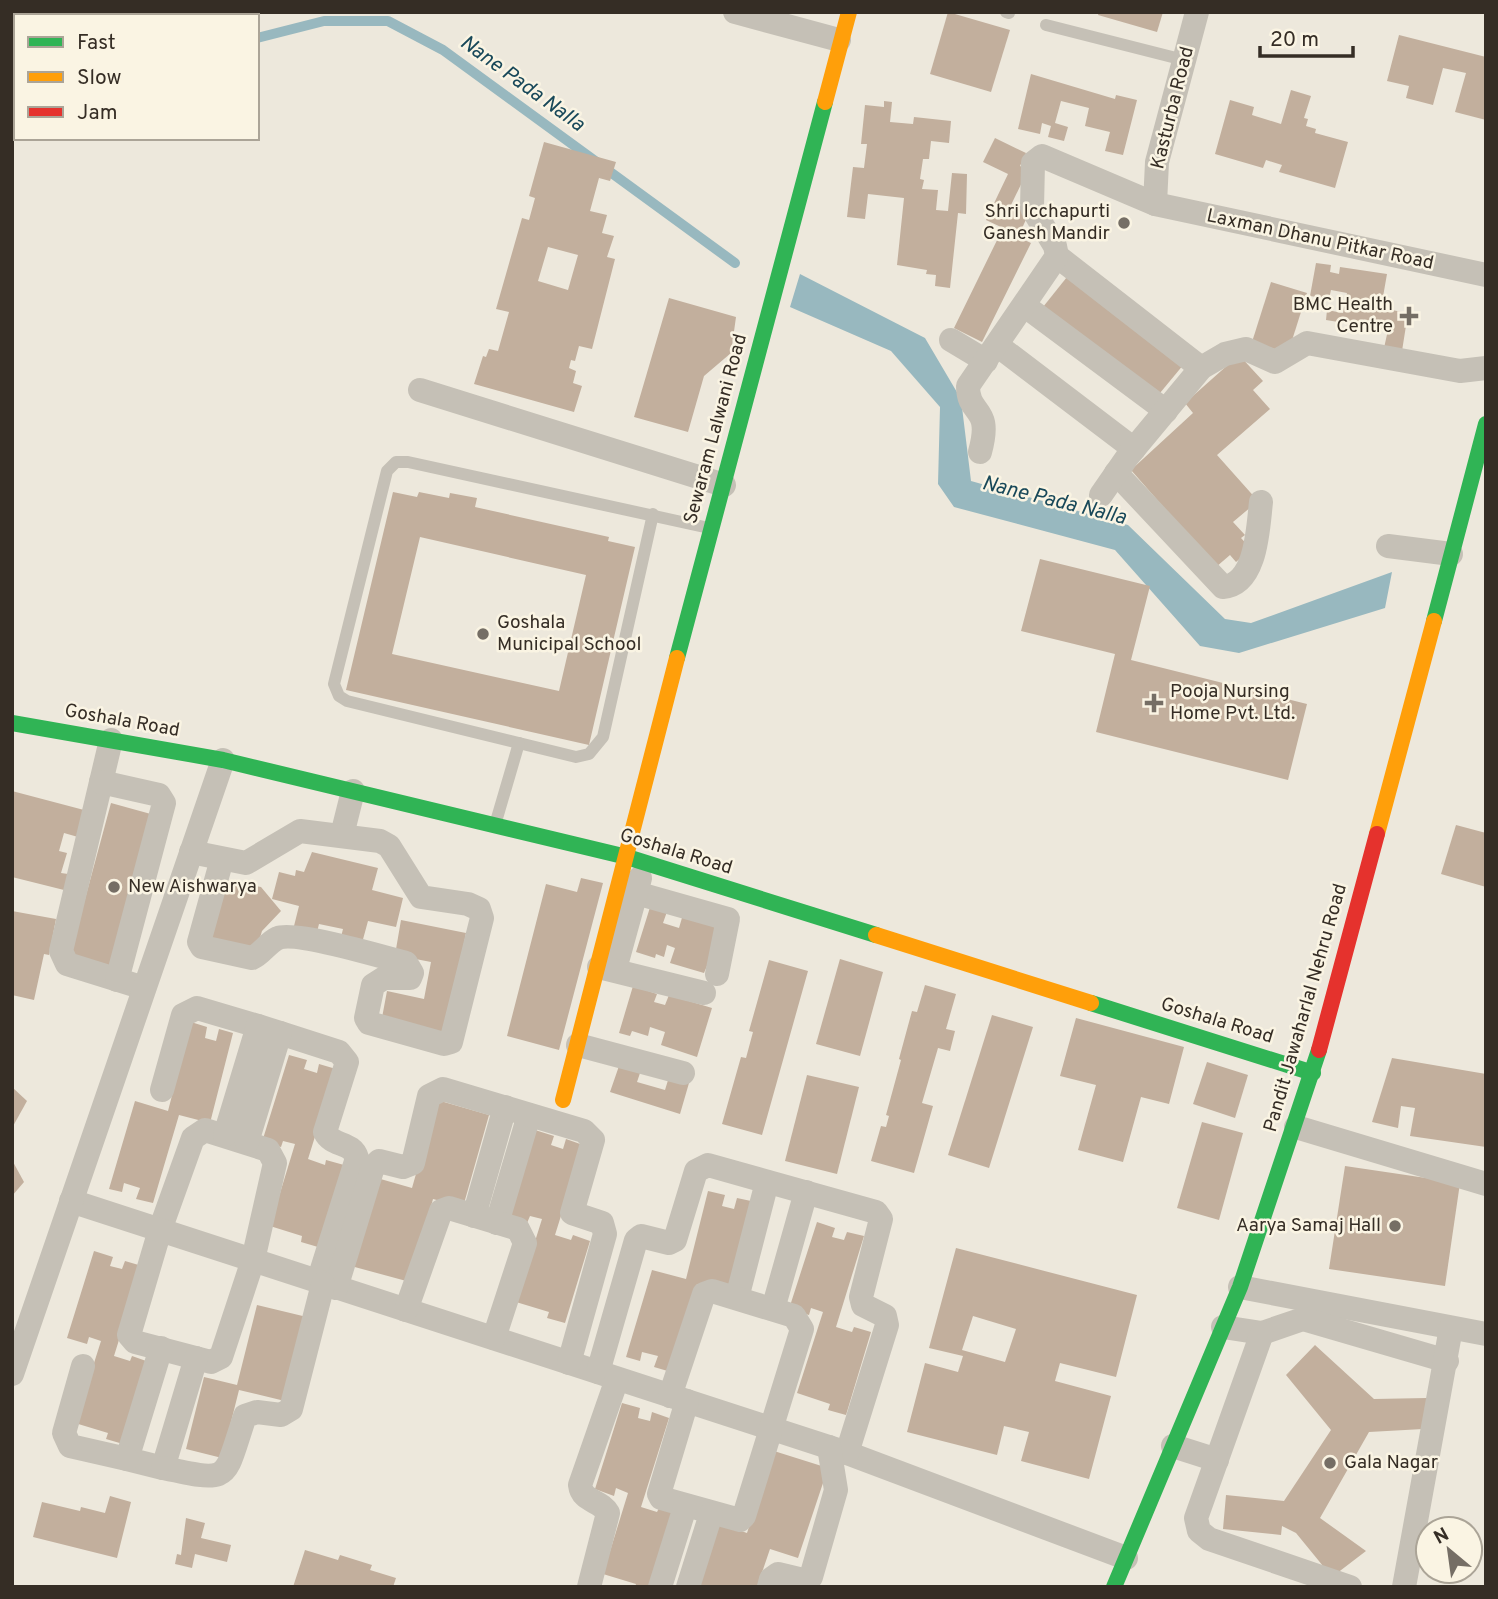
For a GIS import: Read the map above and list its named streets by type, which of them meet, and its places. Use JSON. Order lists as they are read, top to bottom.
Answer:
{
  "streets": {
    "street": [
      "Kasturba Road",
      "Laxman Dhanu Pitkar Road",
      "Sewaram Lalwani Road",
      "Goshala Road",
      "Pandit Jawaharlal Nehru Road"
    ]
  },
  "crossings": [
    ["Kasturba Road", "Laxman Dhanu Pitkar Road"],
    ["Sewaram Lalwani Road", "Goshala Road"],
    ["Goshala Road", "Pandit Jawaharlal Nehru Road"]
  ],
  "water": ["Nane Pada Nalla"],
  "places": {
    "other": [
      "Shri Icchapurti Ganesh Mandir",
      "Goshala Municipal School",
      "New Aishwarya",
      "Aarya Samaj Hall",
      "Gala Nagar"
    ],
    "health": ["BMC Health Centre", "Pooja Nursing Home Pvt. Ltd."]
  },
  "legend": ["Fast", "Slow", "Jam"],
  "scale_bar": "20 m",
  "north": "top left"
}
